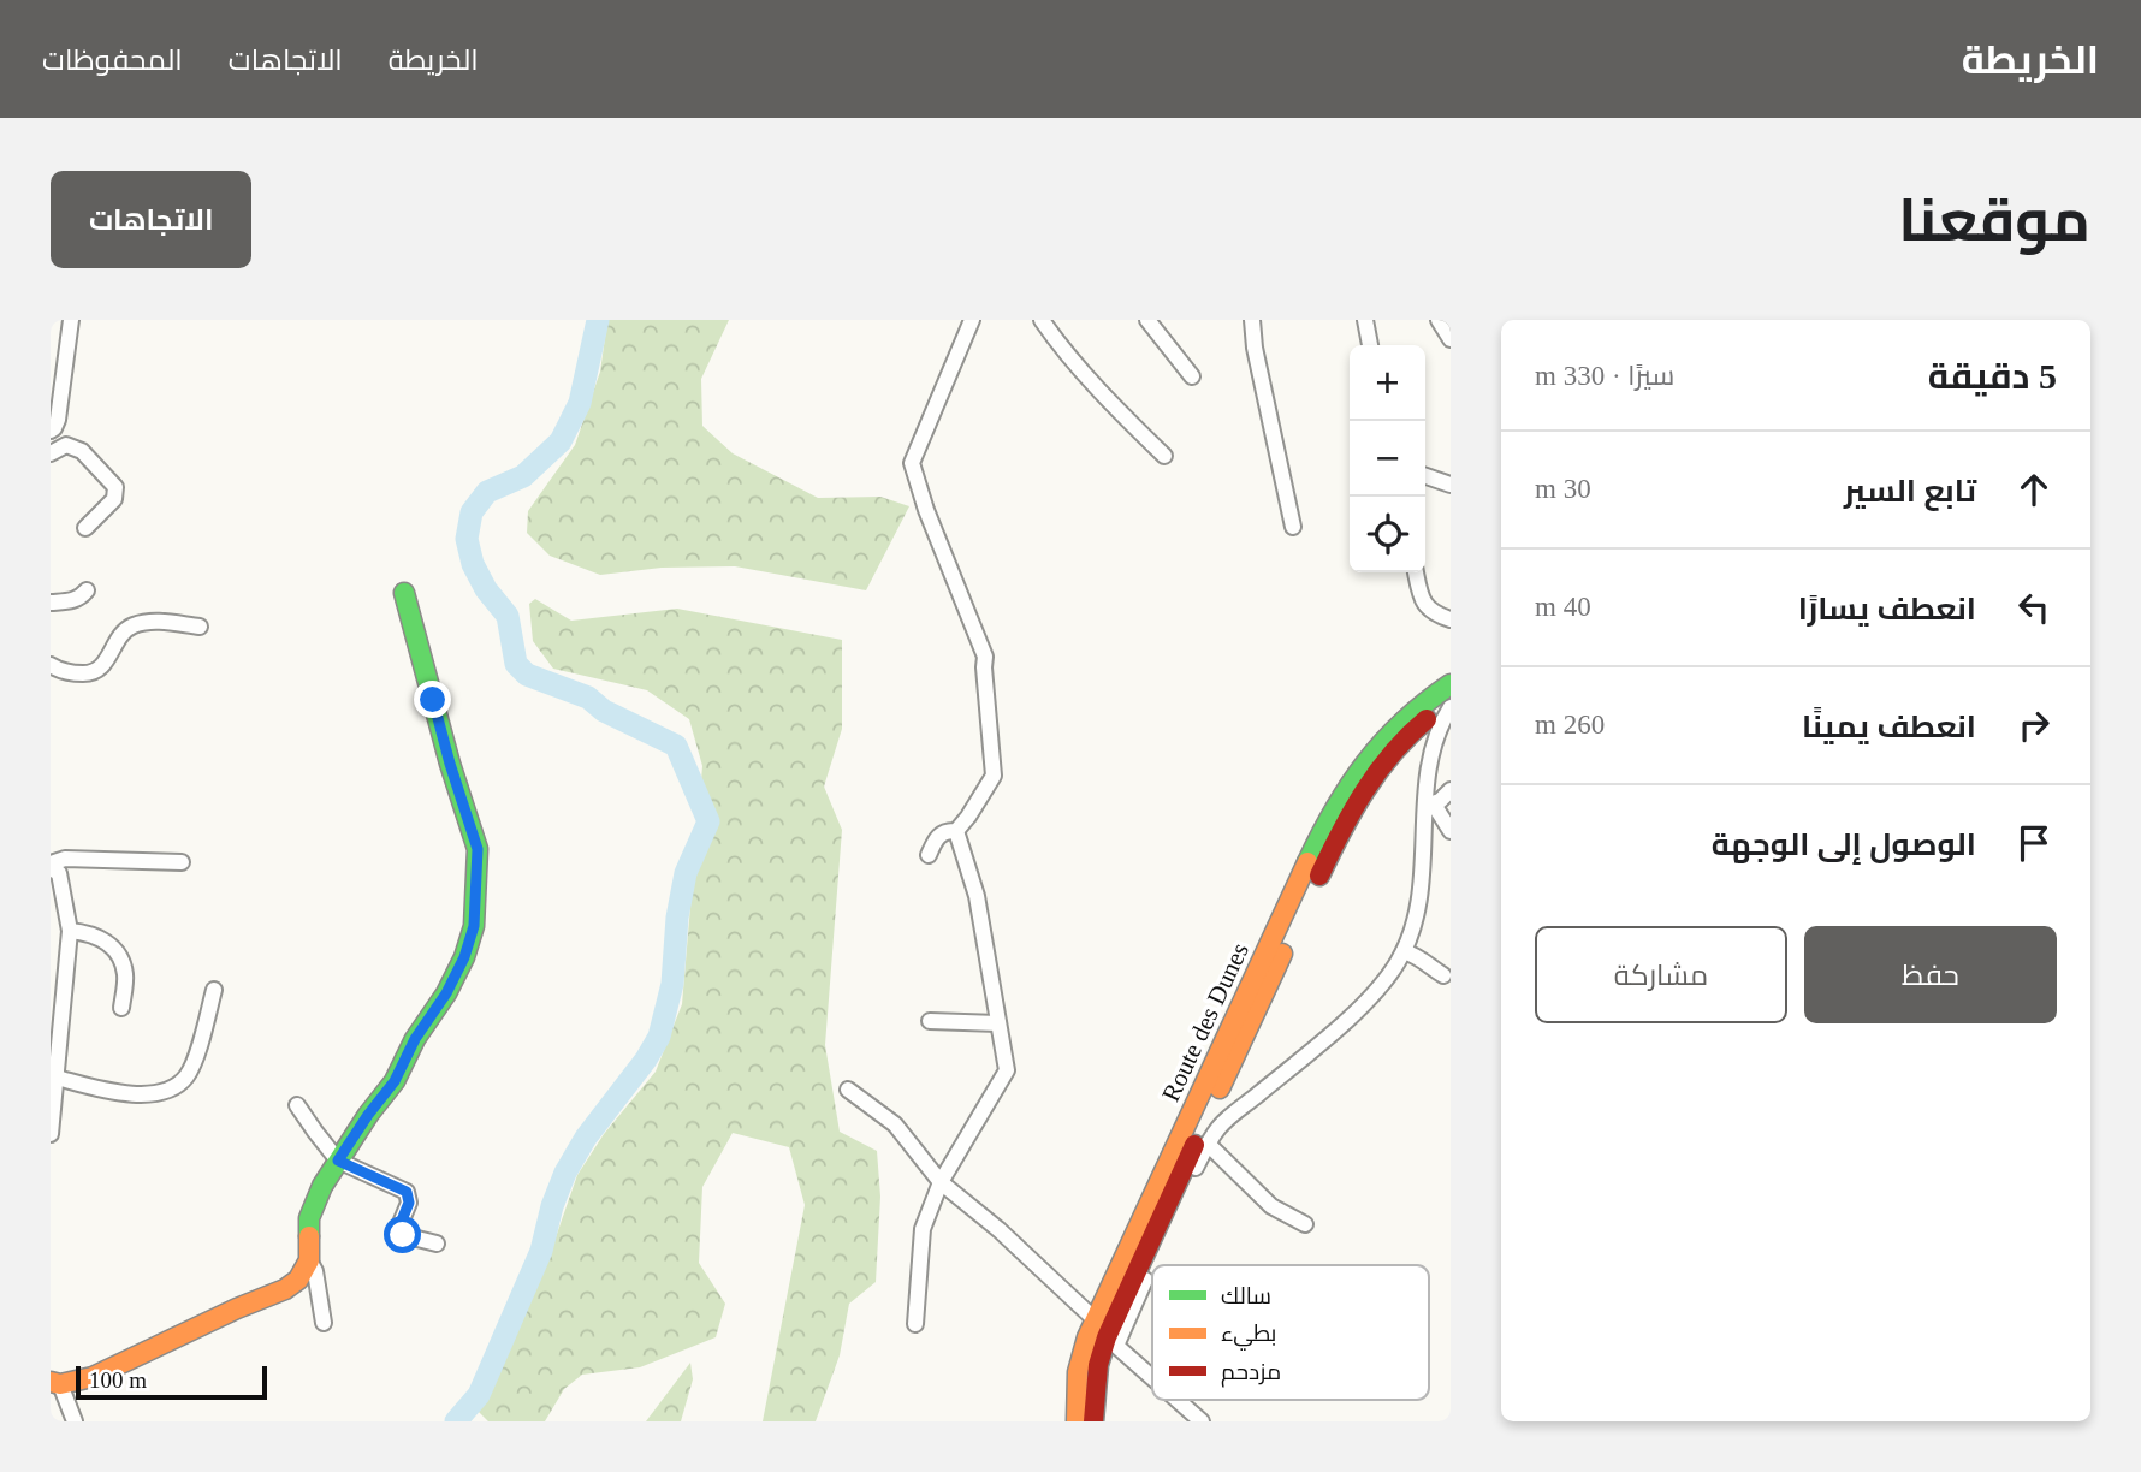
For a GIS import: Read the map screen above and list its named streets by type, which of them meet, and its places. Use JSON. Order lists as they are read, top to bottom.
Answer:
{
  "streets": {
    "main road": ["Route des Dunes"]
  },
  "legend": ["سالك", "بطيء", "مزدحم"],
  "scale_bar": "100 m",
  "page": {
    "header": "الخريطة",
    "nav": ["الخريطة", "الاتجاهات", "المحفوظات"],
    "title": "موقعنا",
    "buttons": [
      "الاتجاهات",
      ["حفظ", "مشاركة"]
    ],
    "heading": ["5 دقيقة", "سيرًا · 330 m"],
    "map_buttons": ["+", "−"],
    "list": [
      ["تابع السير", "30 m"],
      ["انعطف يسارًا", "40 m"],
      ["انعطف يمينًا", "260 m"],
      "الوصول إلى الوجهة"
    ],
    "scale": "100 m"
  }
}
